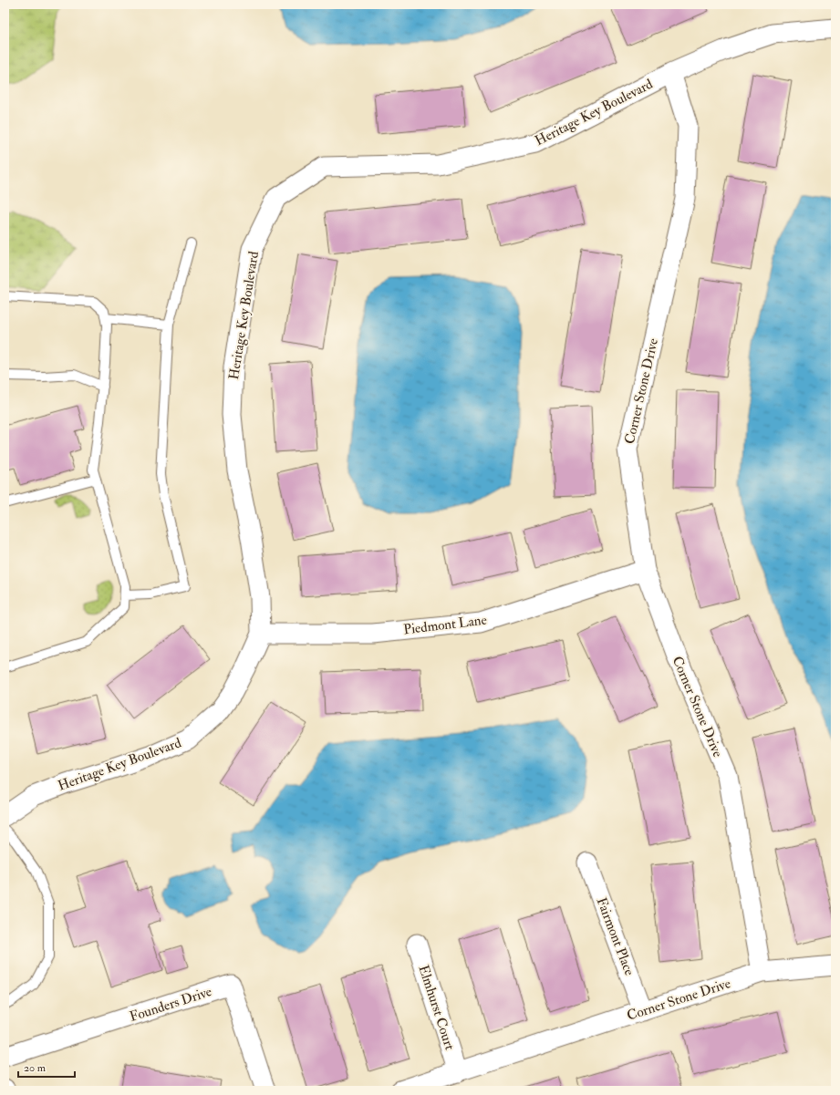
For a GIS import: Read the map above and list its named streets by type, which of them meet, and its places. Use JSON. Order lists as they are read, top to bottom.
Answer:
{
  "streets": {
    "street": [
      "Heritage Key Boulevard",
      "Corner Stone Drive",
      "Piedmont Lane",
      "Fairmont Place",
      "Founders Drive",
      "Elmhurst Court"
    ]
  },
  "crossings": [
    ["Heritage Key Boulevard", "Corner Stone Drive"],
    ["Heritage Key Boulevard", "Piedmont Lane"],
    ["Corner Stone Drive", "Piedmont Lane"],
    ["Corner Stone Drive", "Fairmont Place"],
    ["Corner Stone Drive", "Elmhurst Court"]
  ],
  "scale_bar": "20 m"
}
